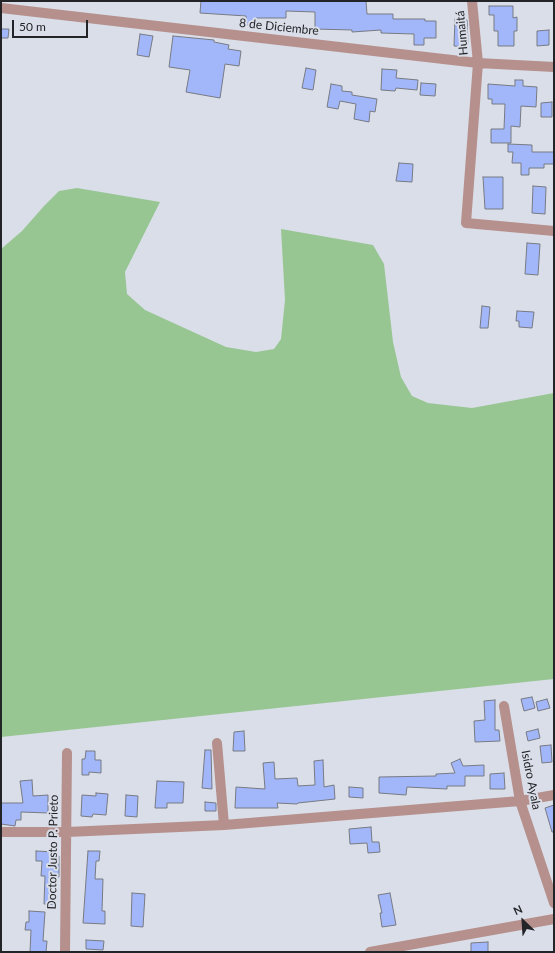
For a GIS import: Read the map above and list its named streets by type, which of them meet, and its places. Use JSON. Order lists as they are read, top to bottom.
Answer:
{
  "streets": {
    "street": [
      "8 de Diciembre",
      "Humaitá",
      "Isidro Ayala",
      "Doctor Justo P. Prieto"
    ]
  },
  "crossings": [
    ["8 de Diciembre", "Humaitá"]
  ],
  "scale_bar": "50 m",
  "north": "top left"
}
